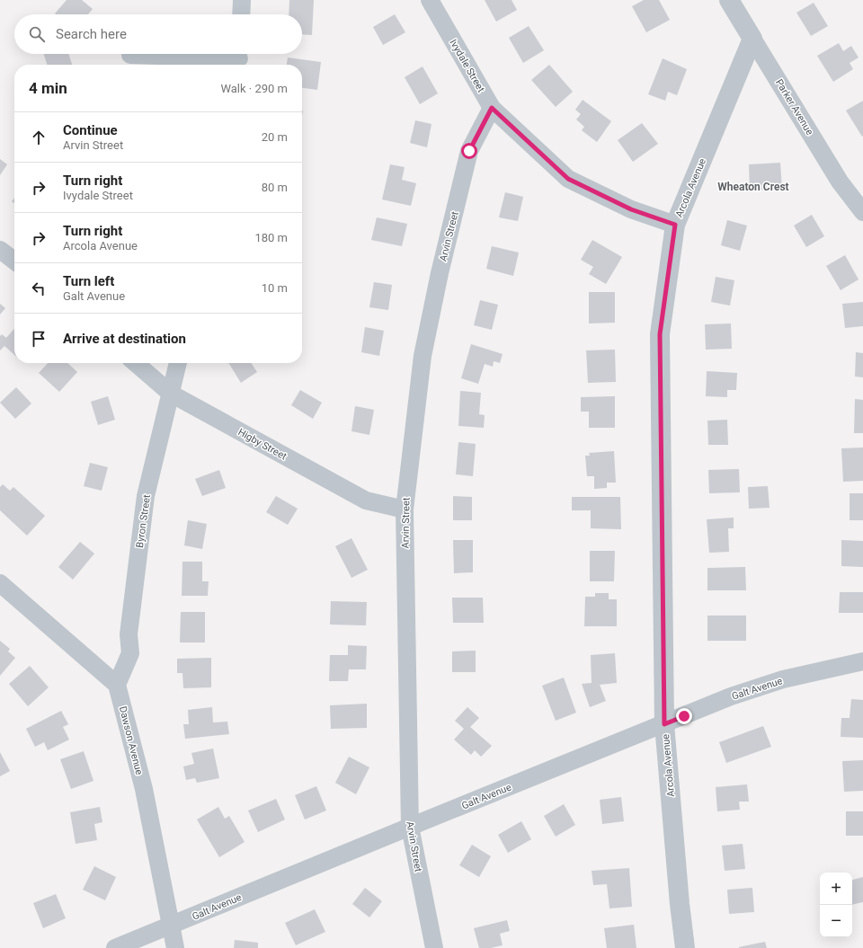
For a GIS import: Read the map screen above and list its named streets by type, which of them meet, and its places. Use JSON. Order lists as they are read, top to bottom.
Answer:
{
  "streets": {
    "street": [
      "Ivydale Street",
      "Parker Avenue",
      "Arcola Avenue",
      "Arvin Street",
      "Higby Street",
      "Byron Street",
      "Galt Avenue",
      "Dawson Avenue"
    ]
  },
  "crossings": [
    ["Ivydale Street", "Arcola Avenue"],
    ["Ivydale Street", "Arvin Street"],
    ["Parker Avenue", "Arcola Avenue"],
    ["Arcola Avenue", "Galt Avenue"],
    ["Arvin Street", "Higby Street"],
    ["Arvin Street", "Galt Avenue"],
    ["Higby Street", "Byron Street"],
    ["Byron Street", "Dawson Avenue"],
    ["Galt Avenue", "Dawson Avenue"]
  ],
  "districts": ["Wheaton Crest"],
  "page": {
    "search": "Search here",
    "heading": ["4 min", "Walk · 290 m"],
    "list": [
      ["Continue", "Arvin Street", "20 m"],
      ["Turn right", "Ivydale Street", "80 m"],
      ["Turn right", "Arcola Avenue", "180 m"],
      ["Turn left", "Galt Avenue", "10 m"],
      "Arrive at destination"
    ],
    "map_buttons": ["+", "−"]
  }
}
